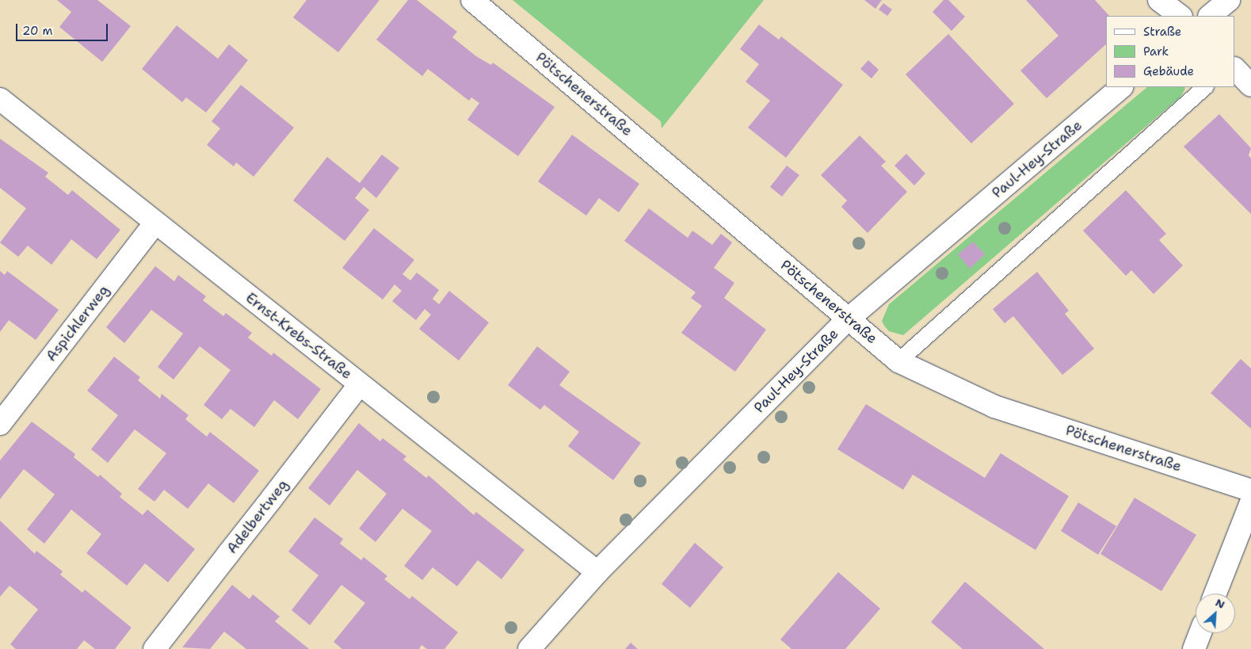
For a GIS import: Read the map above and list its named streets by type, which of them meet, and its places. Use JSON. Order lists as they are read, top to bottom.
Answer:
{
  "streets": {
    "street": [
      "Pötschenerstraße",
      "Paul-Hey-Straße",
      "Aspichlerweg",
      "Ernst-Krebs-Straße",
      "Adelbertweg"
    ]
  },
  "crossings": [
    ["Pötschenerstraße", "Paul-Hey-Straße"],
    ["Paul-Hey-Straße", "Ernst-Krebs-Straße"],
    ["Aspichlerweg", "Ernst-Krebs-Straße"],
    ["Ernst-Krebs-Straße", "Adelbertweg"]
  ],
  "legend": ["Straße", "Park", "Gebäude"],
  "scale_bar": "20 m",
  "north": "top right"
}
